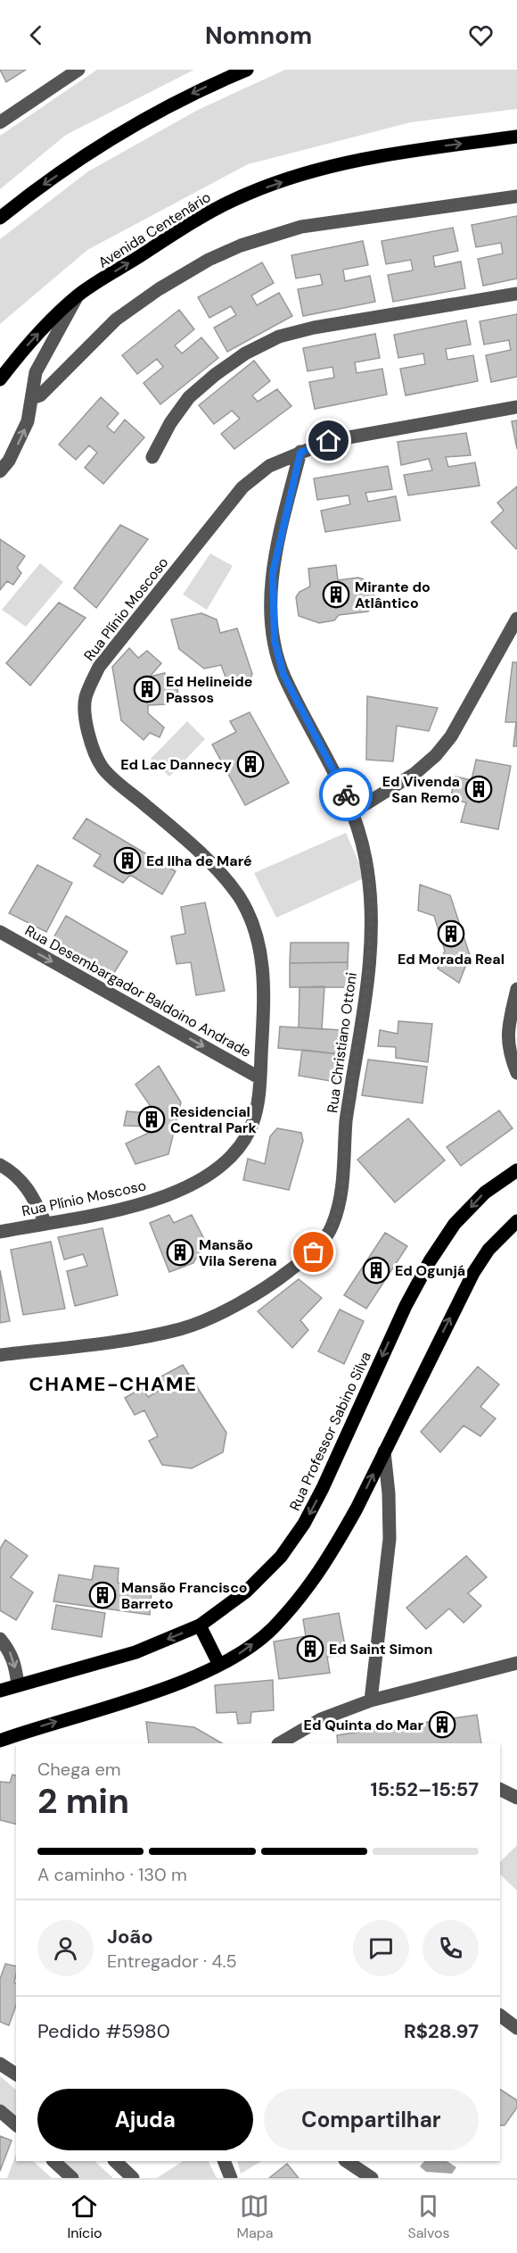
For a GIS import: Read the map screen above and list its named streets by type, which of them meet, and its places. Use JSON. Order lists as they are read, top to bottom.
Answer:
{
  "streets": {
    "main road": ["Avenida Centenário", "Rua Professor Sabino Silva"],
    "street": ["Rua Plínio Moscoso", "Rua Desembargador Baldoino Andrade", "Rua Christiano Ottoni"]
  },
  "crossings": [
    ["Rua Plínio Moscoso", "Rua Desembargador Baldoino Andrade"],
    ["Rua Plínio Moscoso", "Rua Christiano Ottoni"]
  ],
  "one_way": ["Rua Desembargador Baldoino Andrade"],
  "districts": ["CHAME-CHAME"],
  "places": {
    "building": [
      "Mirante do Atlântico",
      "Ed Helineide Passos",
      "Ed Lac Dannecy",
      "Ed Vivenda San Remo",
      "Ed Ilha de Maré",
      "Ed Morada Real",
      "Residencial Central Park",
      "Mansão Vila Serena",
      "Ed Ogunjá",
      "Mansão Francisco Barreto",
      "Ed Saint Simon",
      "Ed Quinta do Mar"
    ]
  },
  "page": {
    "header": "Nomnom",
    "heading": ["2 min", "Chega em", "15:52–15:57"],
    "panel": [
      "João",
      "Entregador · 4.5",
      "Pedido #5980",
      "R$28.97"
    ],
    "bar": "A caminho · 130 m",
    "buttons": ["Ajuda", "Compartilhar"],
    "tabs": ["Início", "Mapa", "Salvos"]
  }
}
